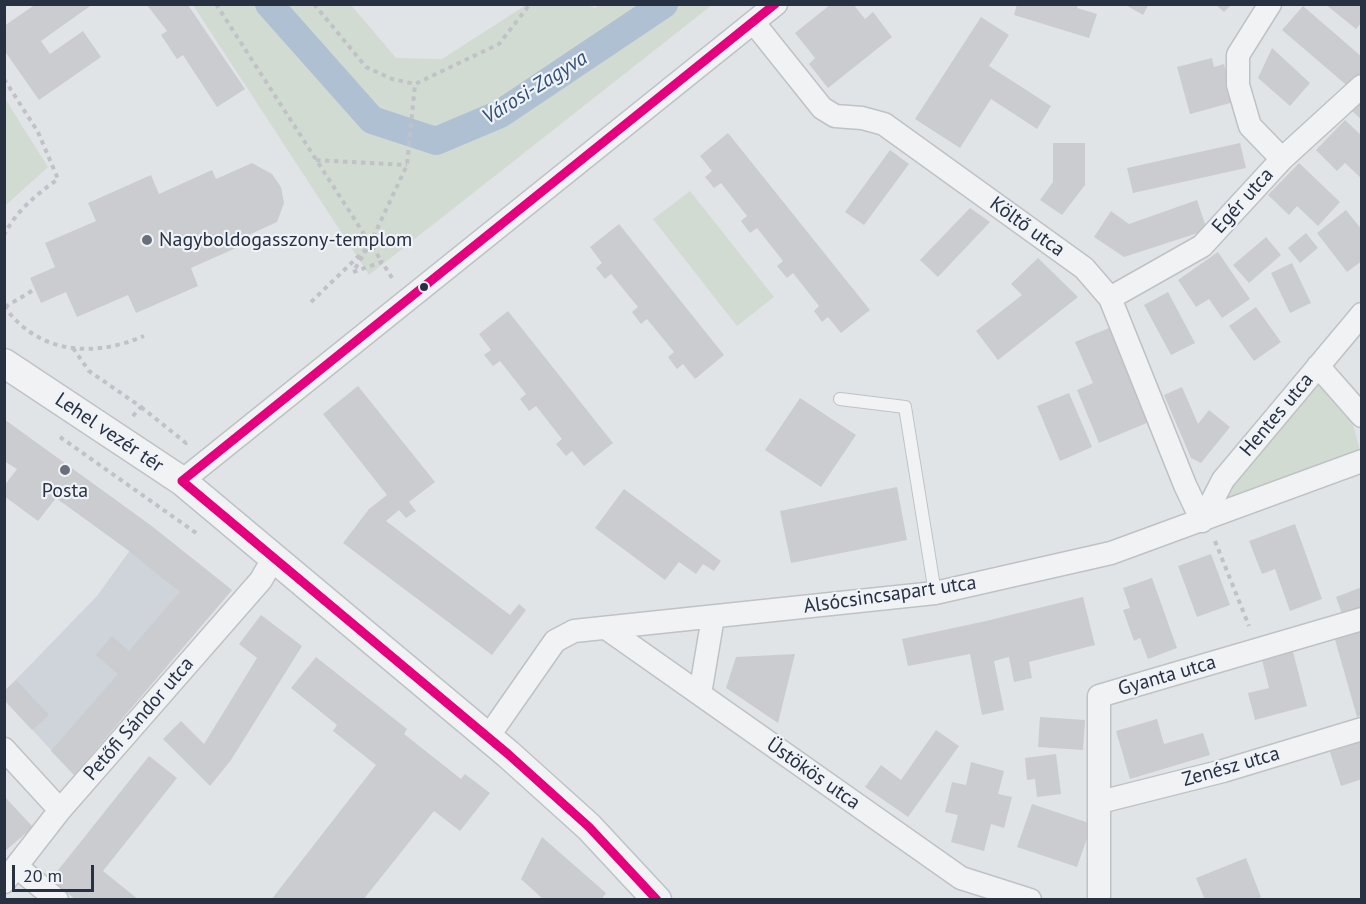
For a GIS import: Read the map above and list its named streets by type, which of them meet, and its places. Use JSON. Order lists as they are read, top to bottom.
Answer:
{
  "streets": {
    "street": [
      "Egér utca",
      "Költő utca",
      "Hentes utca",
      "Lehel vezér tér",
      "Alsócsincsapart utca",
      "Gyanta utca",
      "Petőfi Sándor utca",
      "Zenész utca",
      "Üstökös utca"
    ]
  },
  "crossings": [
    ["Egér utca", "Költő utca"],
    ["Költő utca", "Hentes utca"],
    ["Költő utca", "Alsócsincsapart utca"],
    ["Hentes utca", "Alsócsincsapart utca"],
    ["Lehel vezér tér", "Alsócsincsapart utca"],
    ["Lehel vezér tér", "Petőfi Sándor utca"],
    ["Alsócsincsapart utca", "Üstökös utca"],
    ["Gyanta utca", "Zenész utca"]
  ],
  "water": ["Városi-Zagyva"],
  "places": ["Nagyboldogasszony-templom", "Posta"],
  "scale_bar": "20 m"
}
